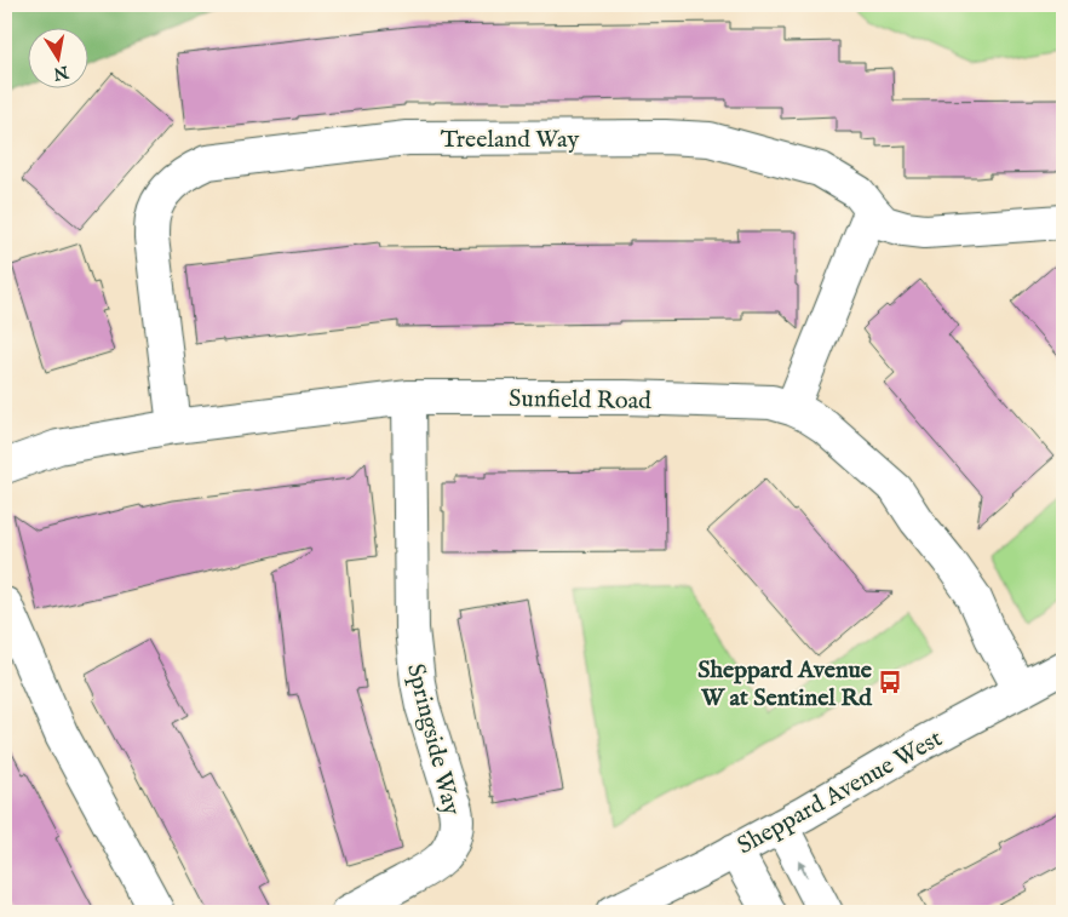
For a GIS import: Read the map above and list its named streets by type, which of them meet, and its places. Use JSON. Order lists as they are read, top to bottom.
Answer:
{
  "streets": {
    "street": [
      "Treeland Way",
      "Sunfield Road",
      "Springside Way",
      "Sheppard Avenue West"
    ]
  },
  "crossings": [
    ["Treeland Way", "Sunfield Road"],
    ["Sunfield Road", "Springside Way"],
    ["Sunfield Road", "Sheppard Avenue West"]
  ],
  "places": {
    "bus stop": ["Sheppard Avenue W at Sentinel Rd"]
  },
  "north": "bottom"
}
